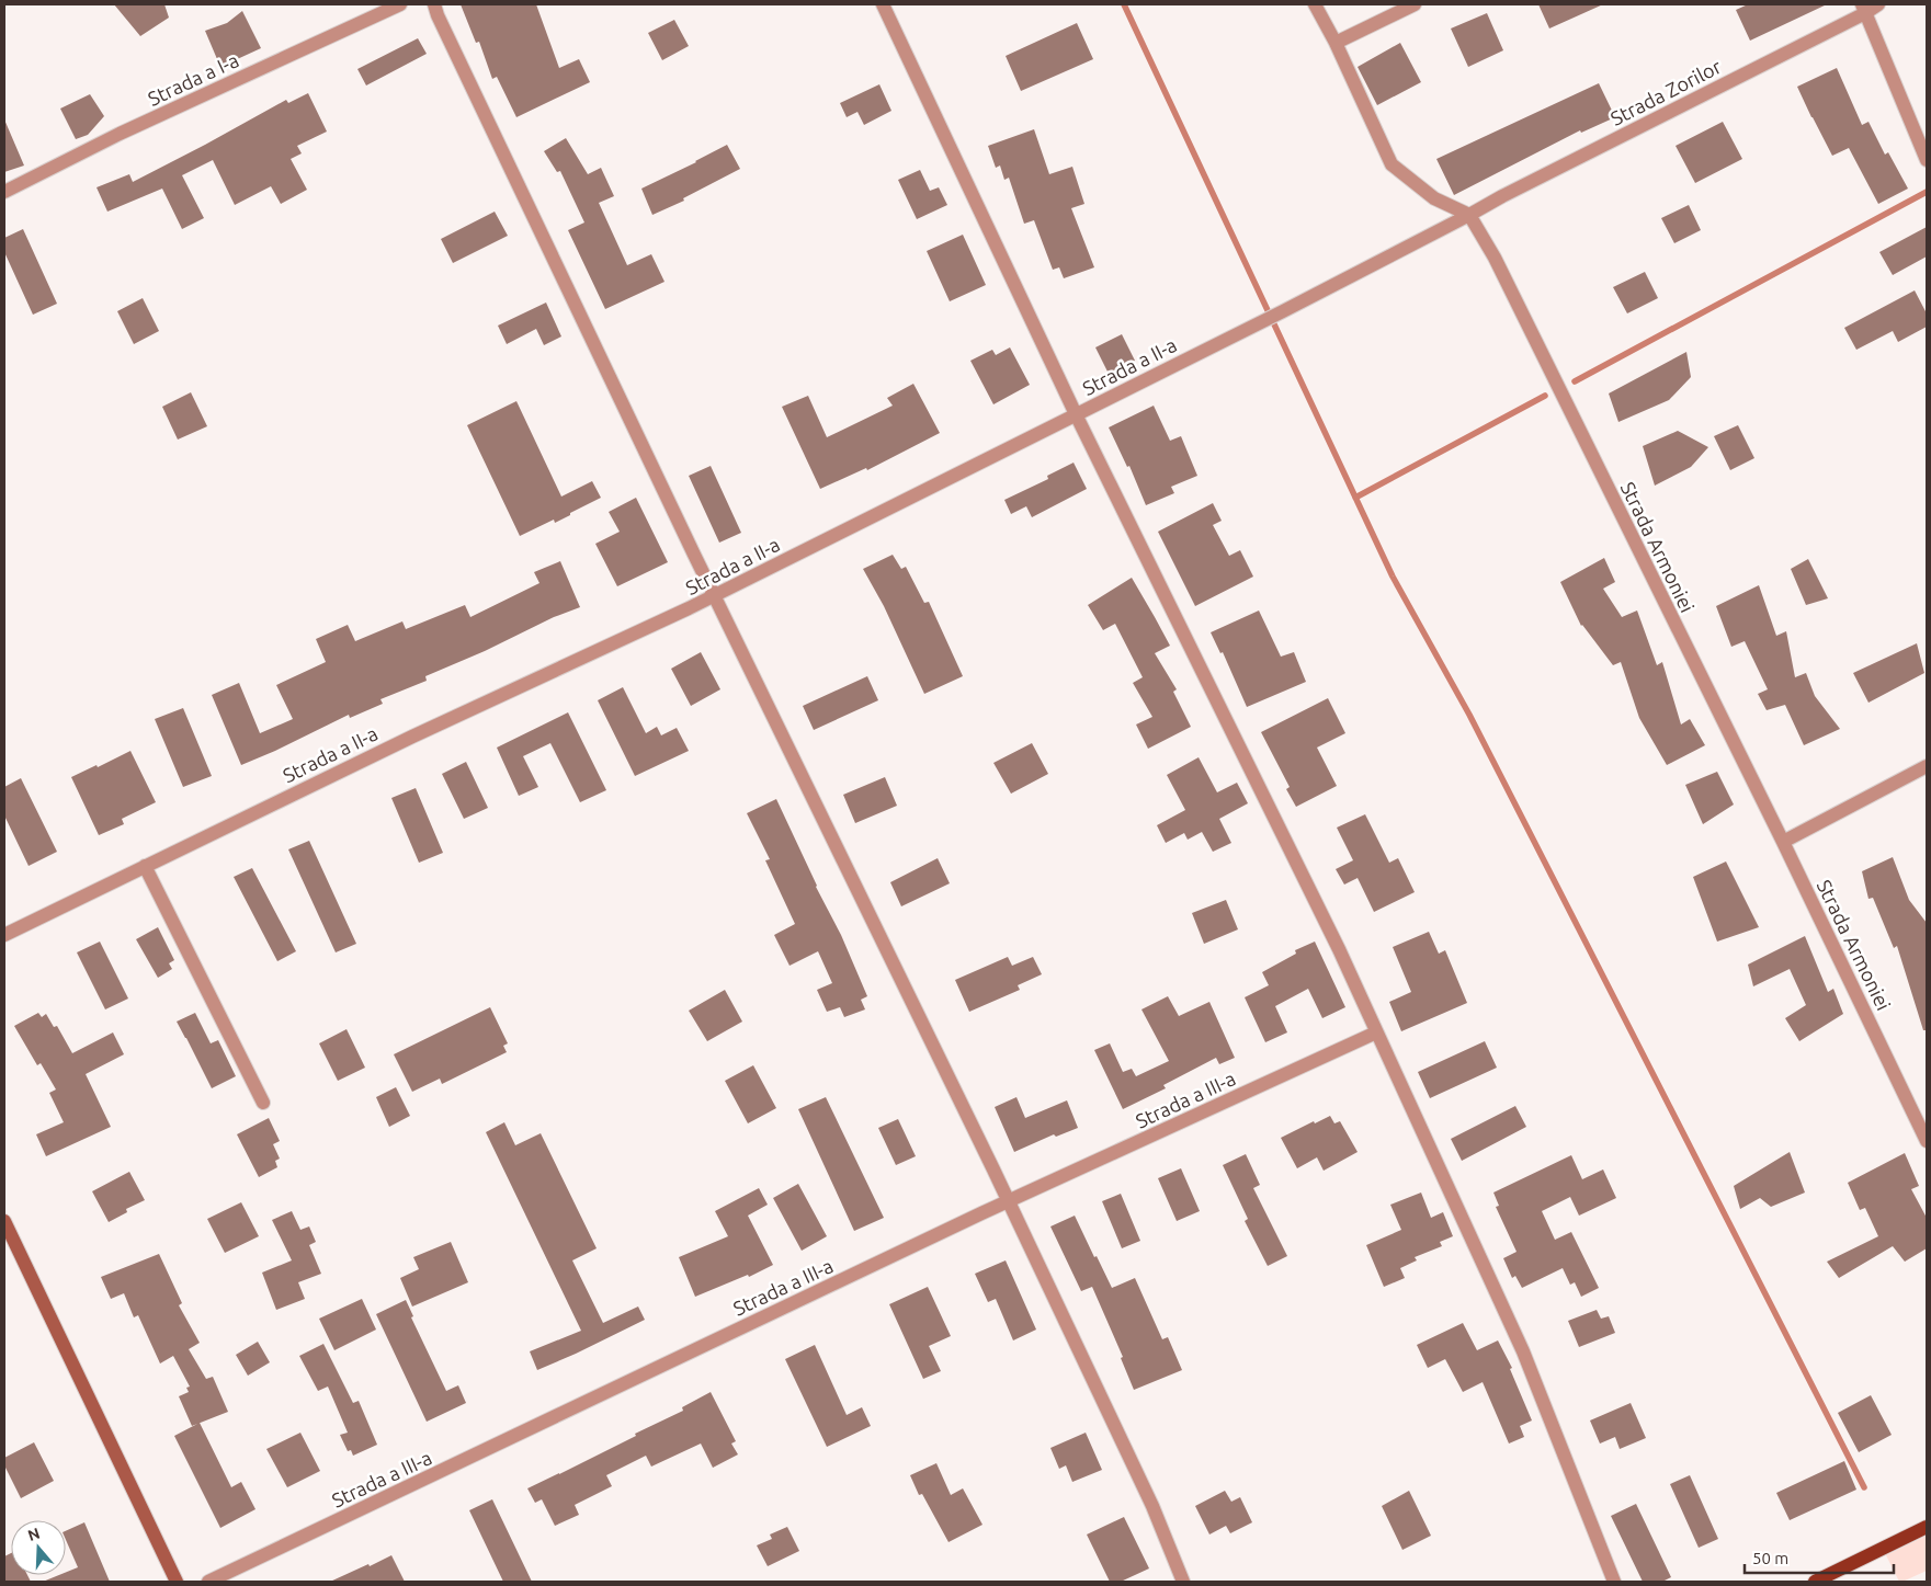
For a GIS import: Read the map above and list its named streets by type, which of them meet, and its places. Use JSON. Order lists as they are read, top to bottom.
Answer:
{
  "streets": {
    "street": [
      "Strada a I-a",
      "Strada Zorilor",
      "Strada a II-a",
      "Strada Armoniei",
      "Strada a III-a"
    ]
  },
  "crossings": [
    ["Strada Zorilor", "Strada a II-a"],
    ["Strada Zorilor", "Strada Armoniei"],
    ["Strada a II-a", "Strada Armoniei"]
  ],
  "scale_bar": "50 m",
  "north": "top"
}
